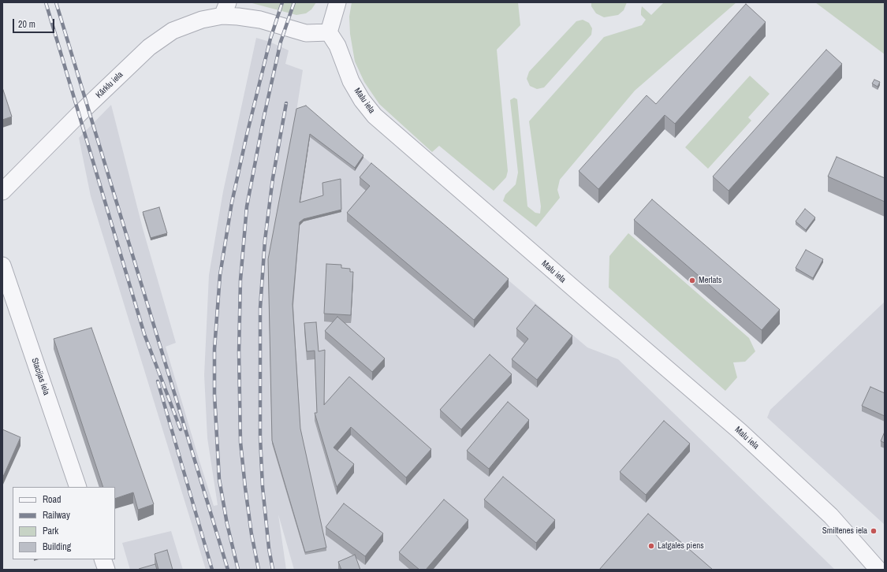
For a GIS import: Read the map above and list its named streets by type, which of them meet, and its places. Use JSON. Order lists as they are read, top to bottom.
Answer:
{
  "streets": {
    "street": ["Kārklu iela", "Malu iela", "Stacijas iela"]
  },
  "places": ["Merlats", "Smiltenes iela", "Latgales piens"],
  "legend": [
    "Road",
    "Railway",
    "Park",
    "Building"
  ],
  "scale_bar": "20 m"
}
